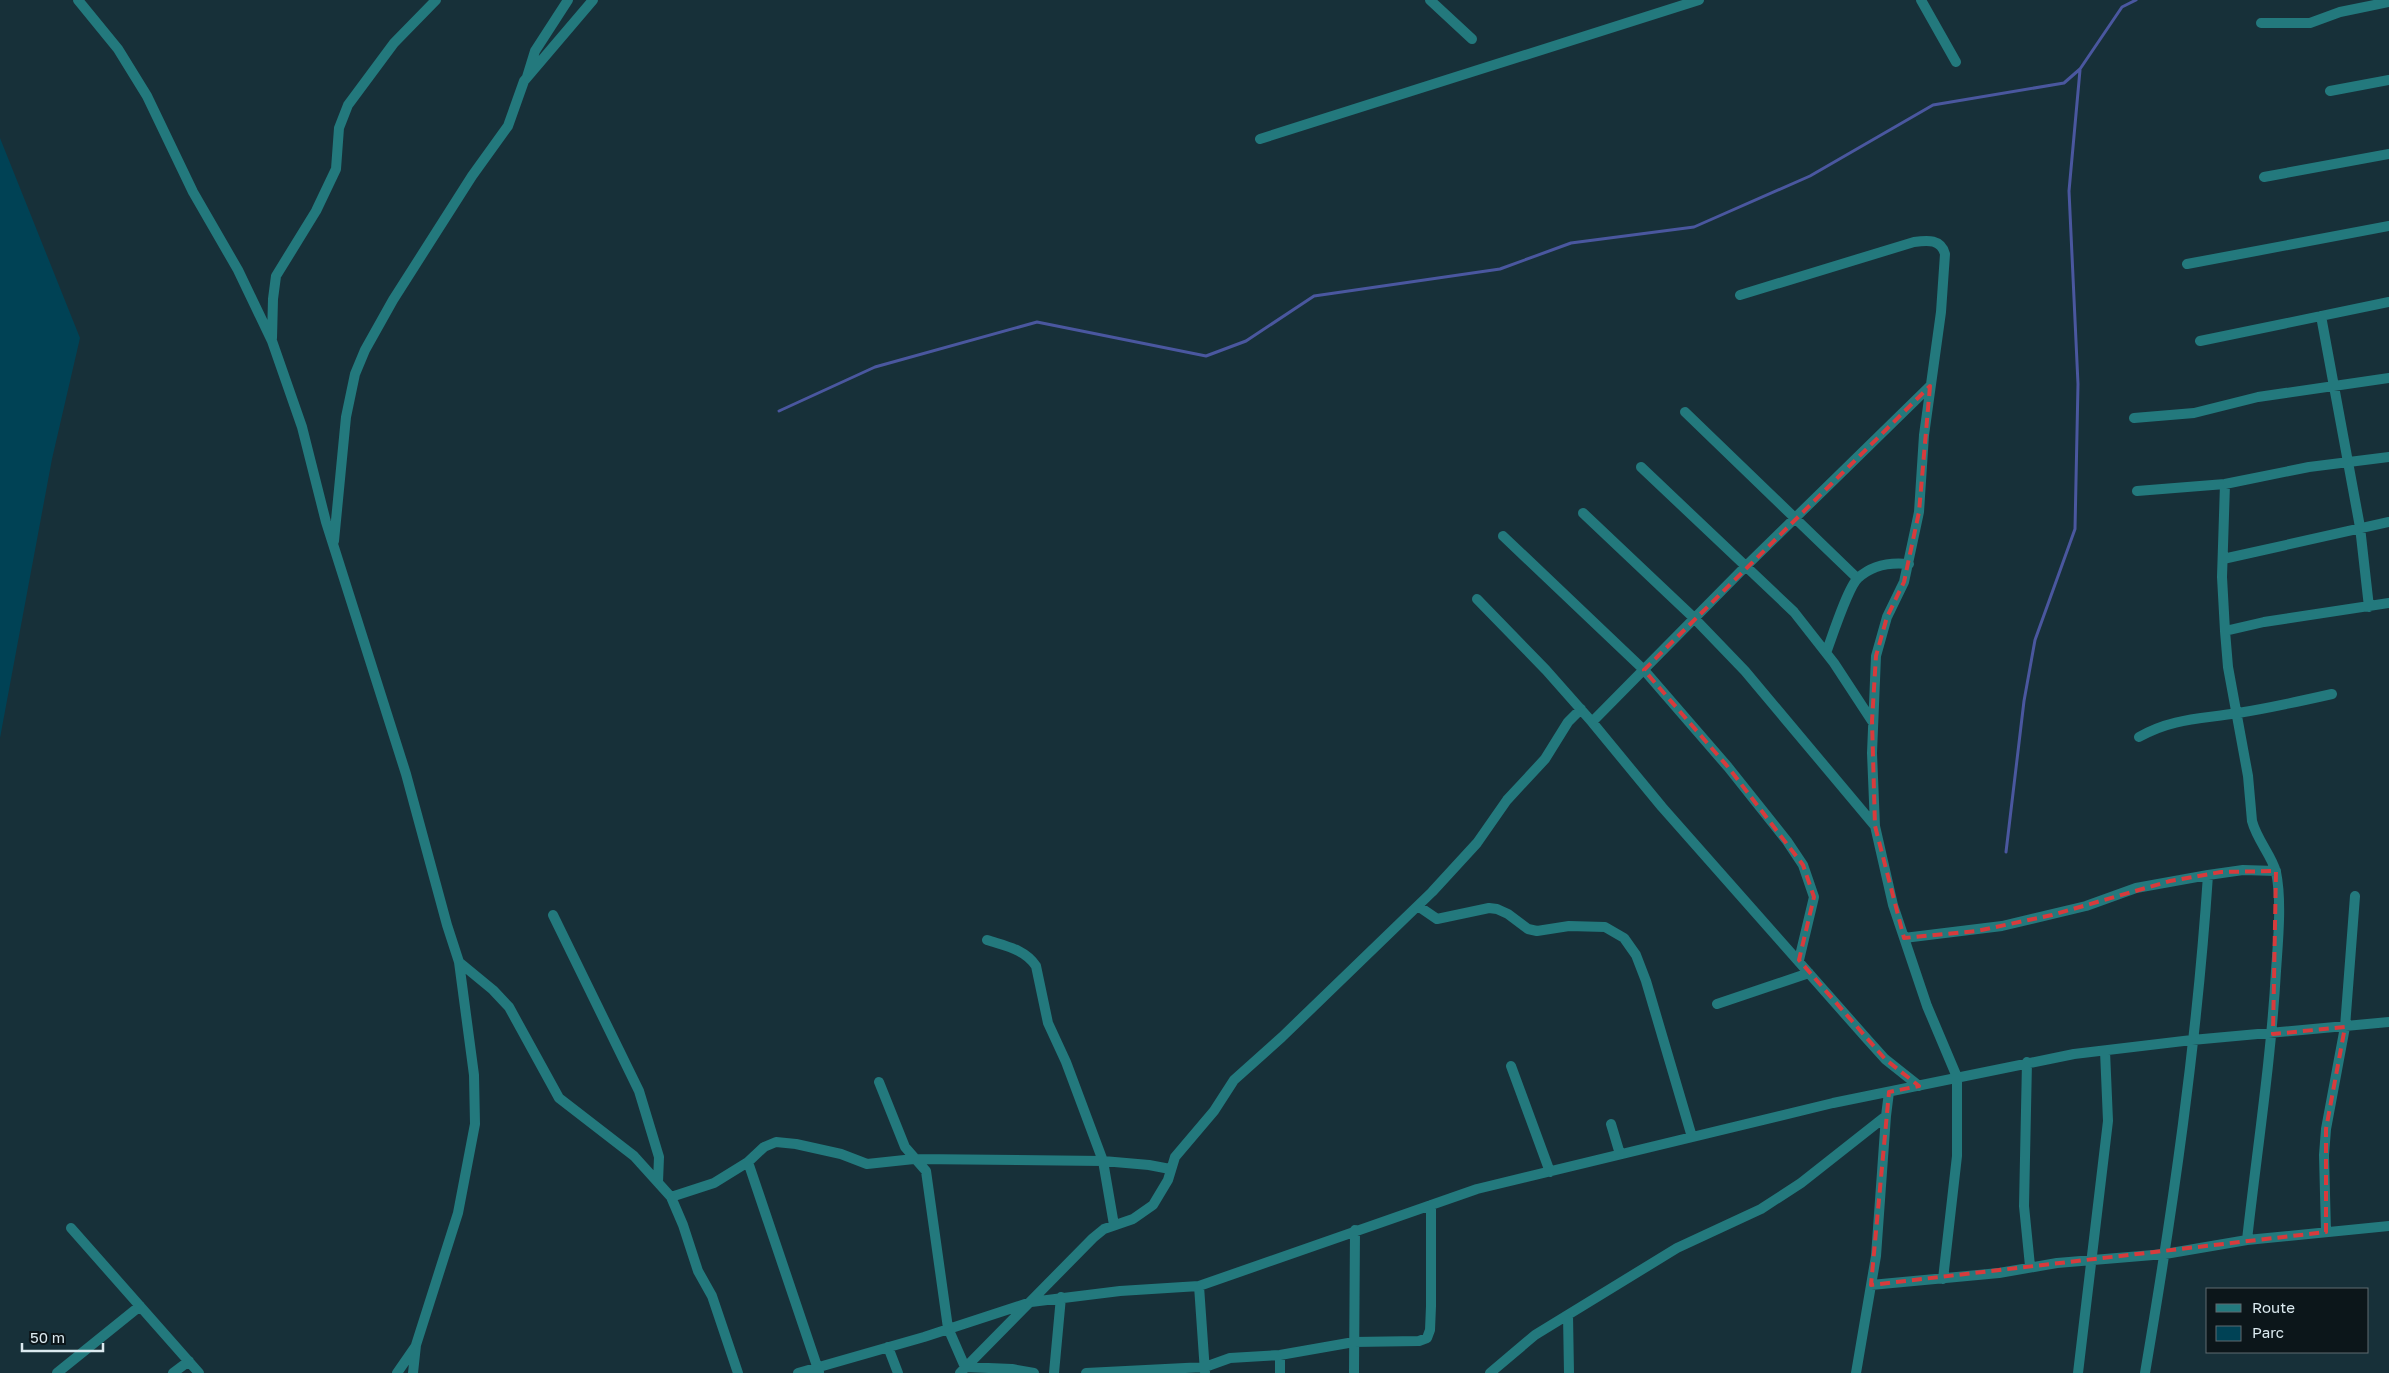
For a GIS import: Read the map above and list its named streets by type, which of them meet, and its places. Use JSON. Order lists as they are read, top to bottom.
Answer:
{
  "legend": ["Route", "Parc"],
  "scale_bar": "50 m"
}
